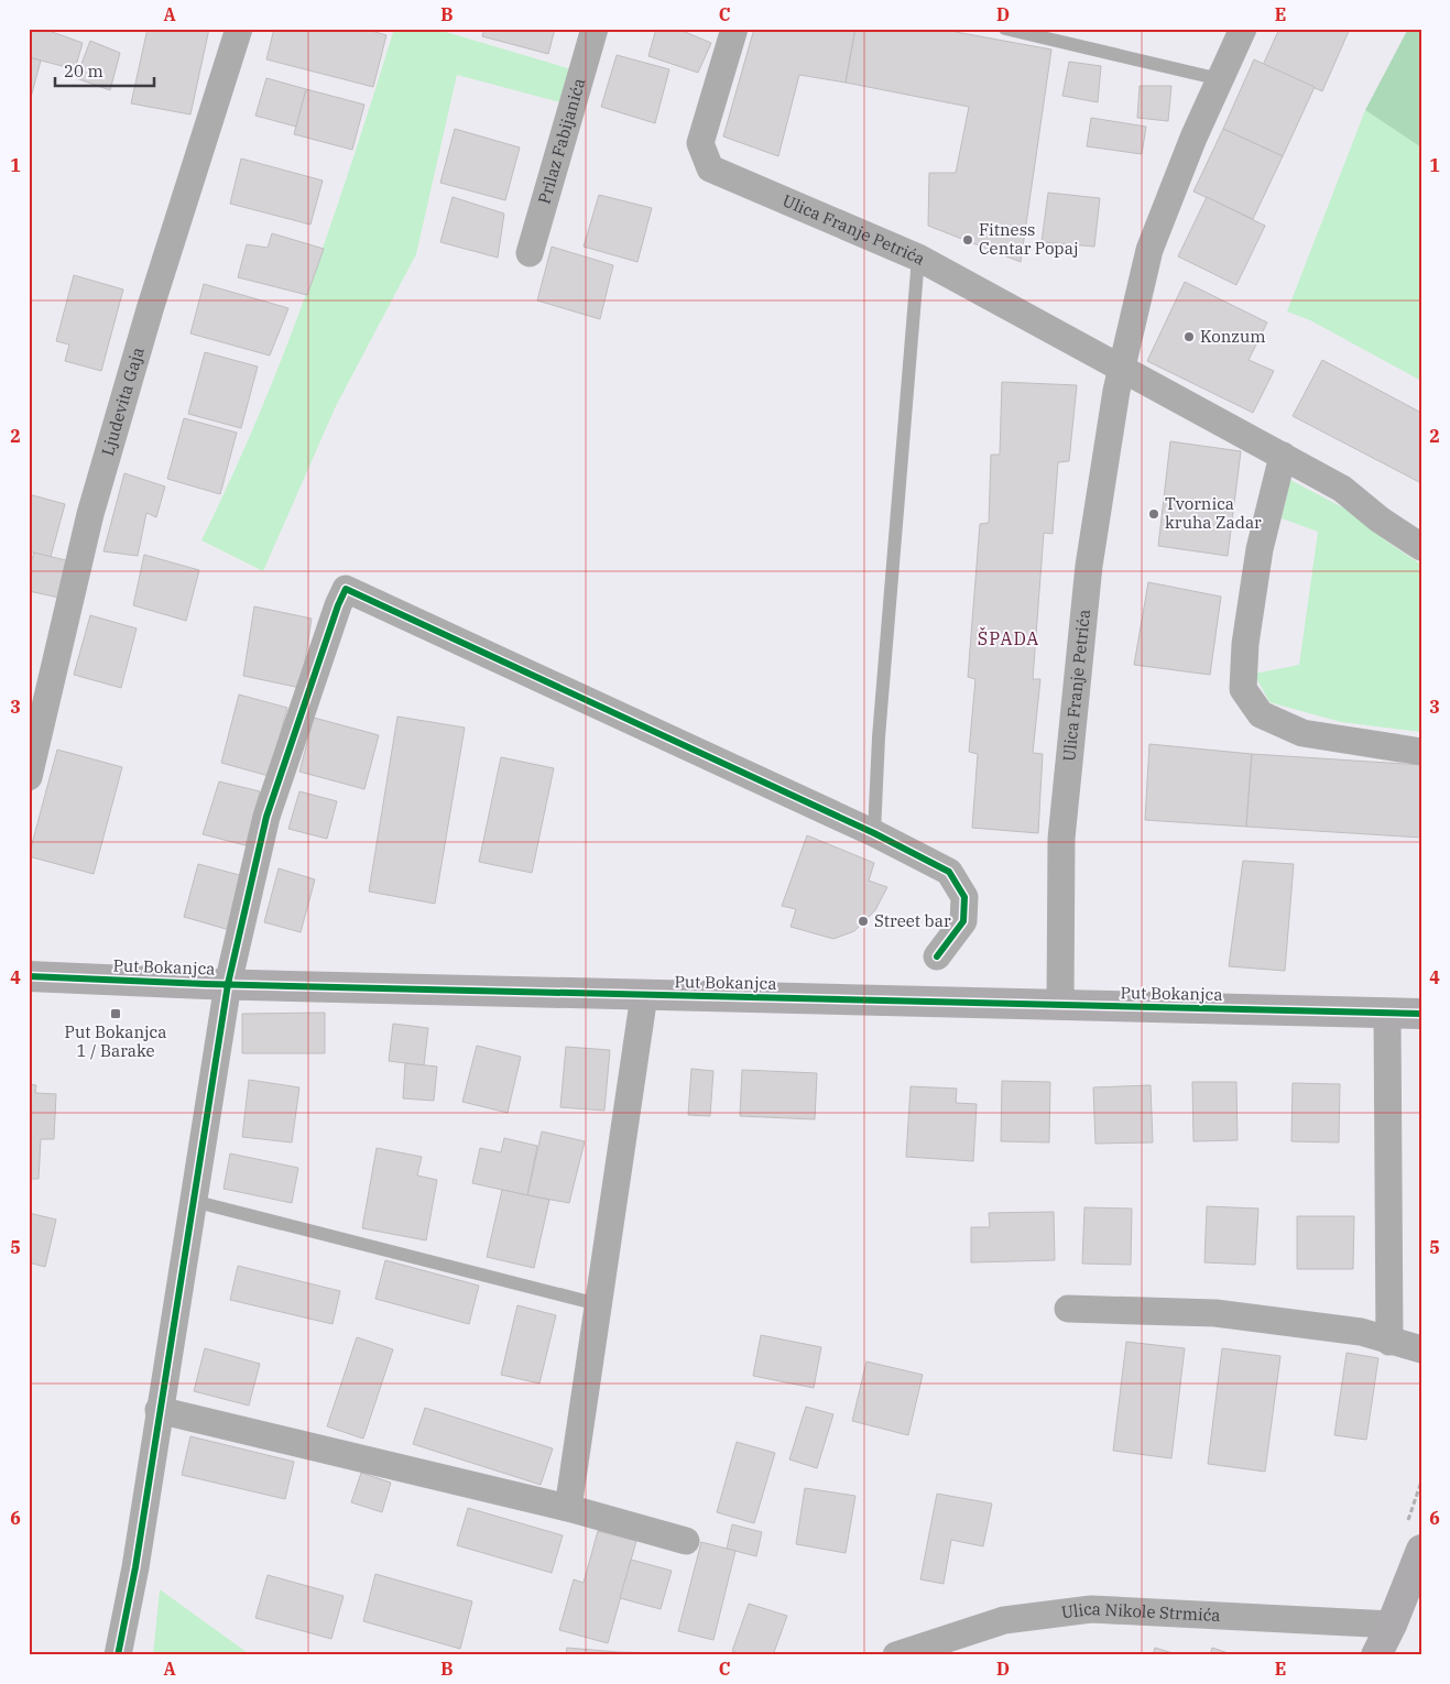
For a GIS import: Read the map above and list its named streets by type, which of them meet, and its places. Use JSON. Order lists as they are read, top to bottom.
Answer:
{
  "streets": {
    "main road": ["Put Bokanjca"],
    "street": [
      "Prilaz Fabijanića",
      "Ulica Franje Petrića",
      "Ljudevita Gaja",
      "Ulica Nikole Strmića"
    ]
  },
  "crossings": [
    ["Ulica Franje Petrića", "Put Bokanjca"]
  ],
  "districts": ["ŠPADA"],
  "places": {
    "other": [
      "Fitness Centar Popaj",
      "Konzum",
      "Tvornica kruha Zadar",
      "Street bar"
    ],
    "transit": ["Put Bokanjca 1 / Barake"]
  },
  "scale_bar": "20 m",
  "grid": {
    "columns": [
      "A",
      "B",
      "C",
      "D",
      "E"
    ],
    "rows": [
      "1",
      "2",
      "3",
      "4",
      "5",
      "6"
    ]
  }
}
